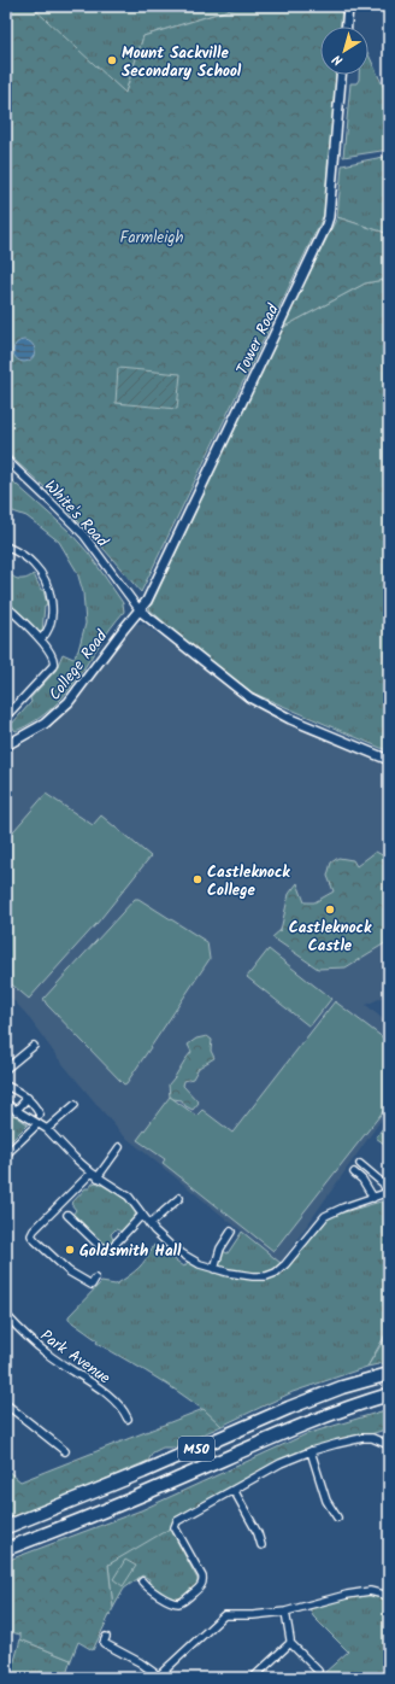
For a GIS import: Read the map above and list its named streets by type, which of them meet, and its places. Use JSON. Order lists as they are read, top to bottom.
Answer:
{
  "streets": {
    "highway": ["M50"],
    "street": [
      "Tower Road",
      "White's Road",
      "College Road",
      "Park Avenue"
    ]
  },
  "crossings": [
    ["Tower Road", "White's Road"],
    ["Tower Road", "College Road"],
    ["White's Road", "College Road"]
  ],
  "parks": ["Farmleigh"],
  "places": [
    "Mount Sackville Secondary School",
    "Castleknock College",
    "Castleknock Castle",
    "Goldsmith Hall"
  ],
  "north": "bottom left"
}
